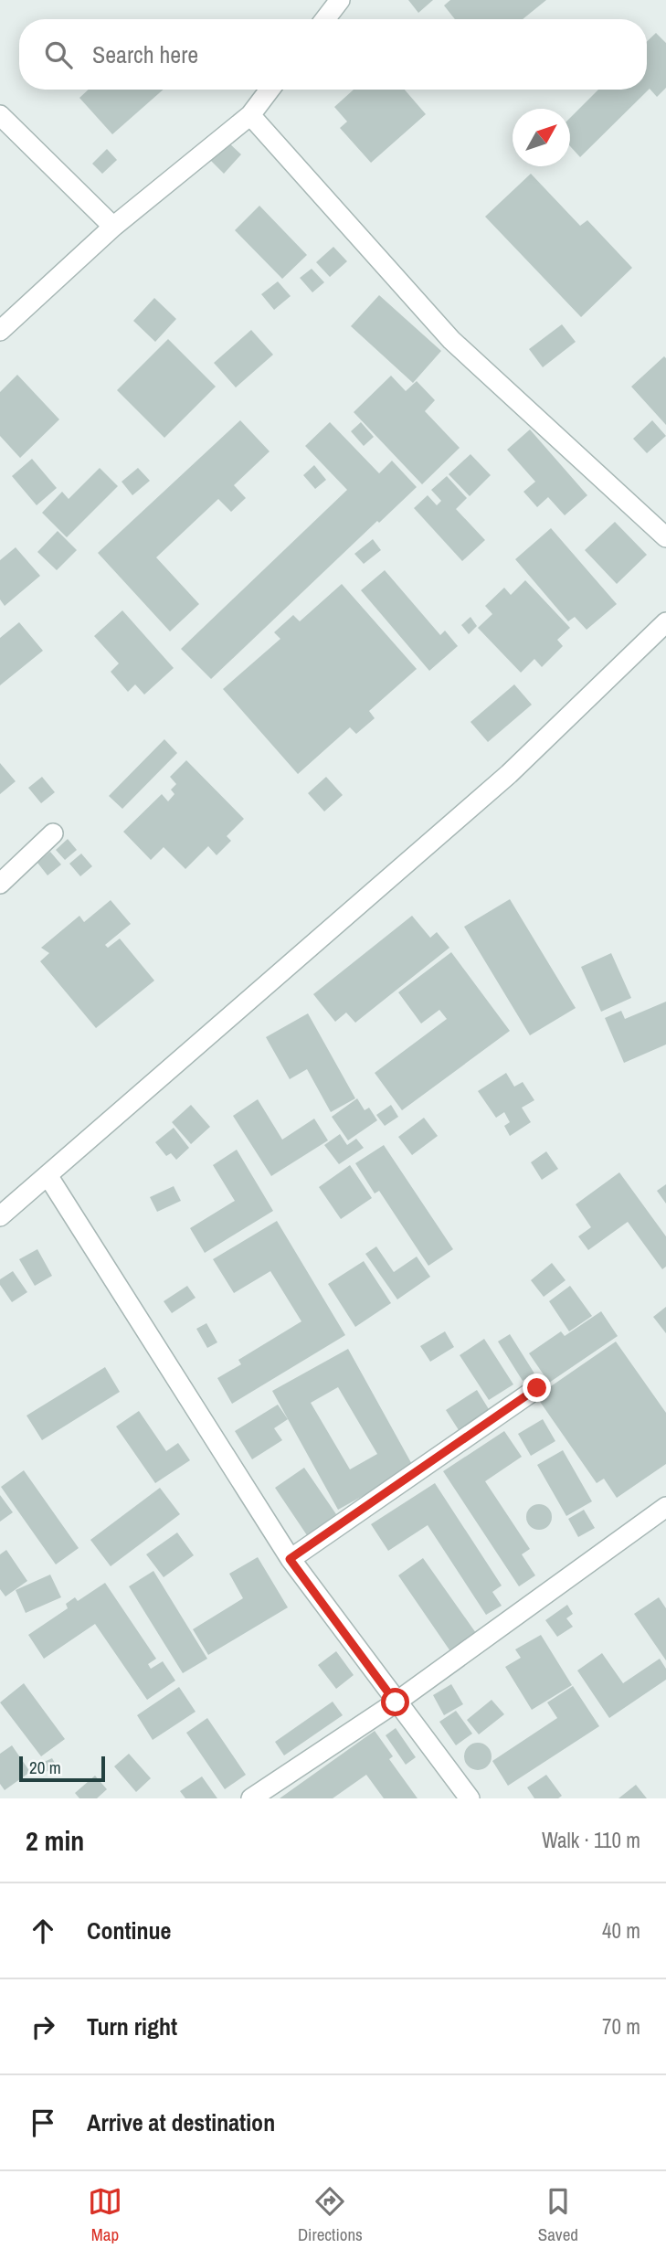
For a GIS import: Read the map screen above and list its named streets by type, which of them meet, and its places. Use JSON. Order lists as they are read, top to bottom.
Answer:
{
  "scale_bar": "20 m",
  "north": "top right",
  "page": {
    "search": "Search here",
    "scale": "20 m",
    "heading": ["2 min", "Walk · 110 m"],
    "list": [
      ["Continue", "40 m"],
      ["Turn right", "70 m"],
      "Arrive at destination"
    ],
    "nav": ["Map", "Directions", "Saved"]
  }
}
